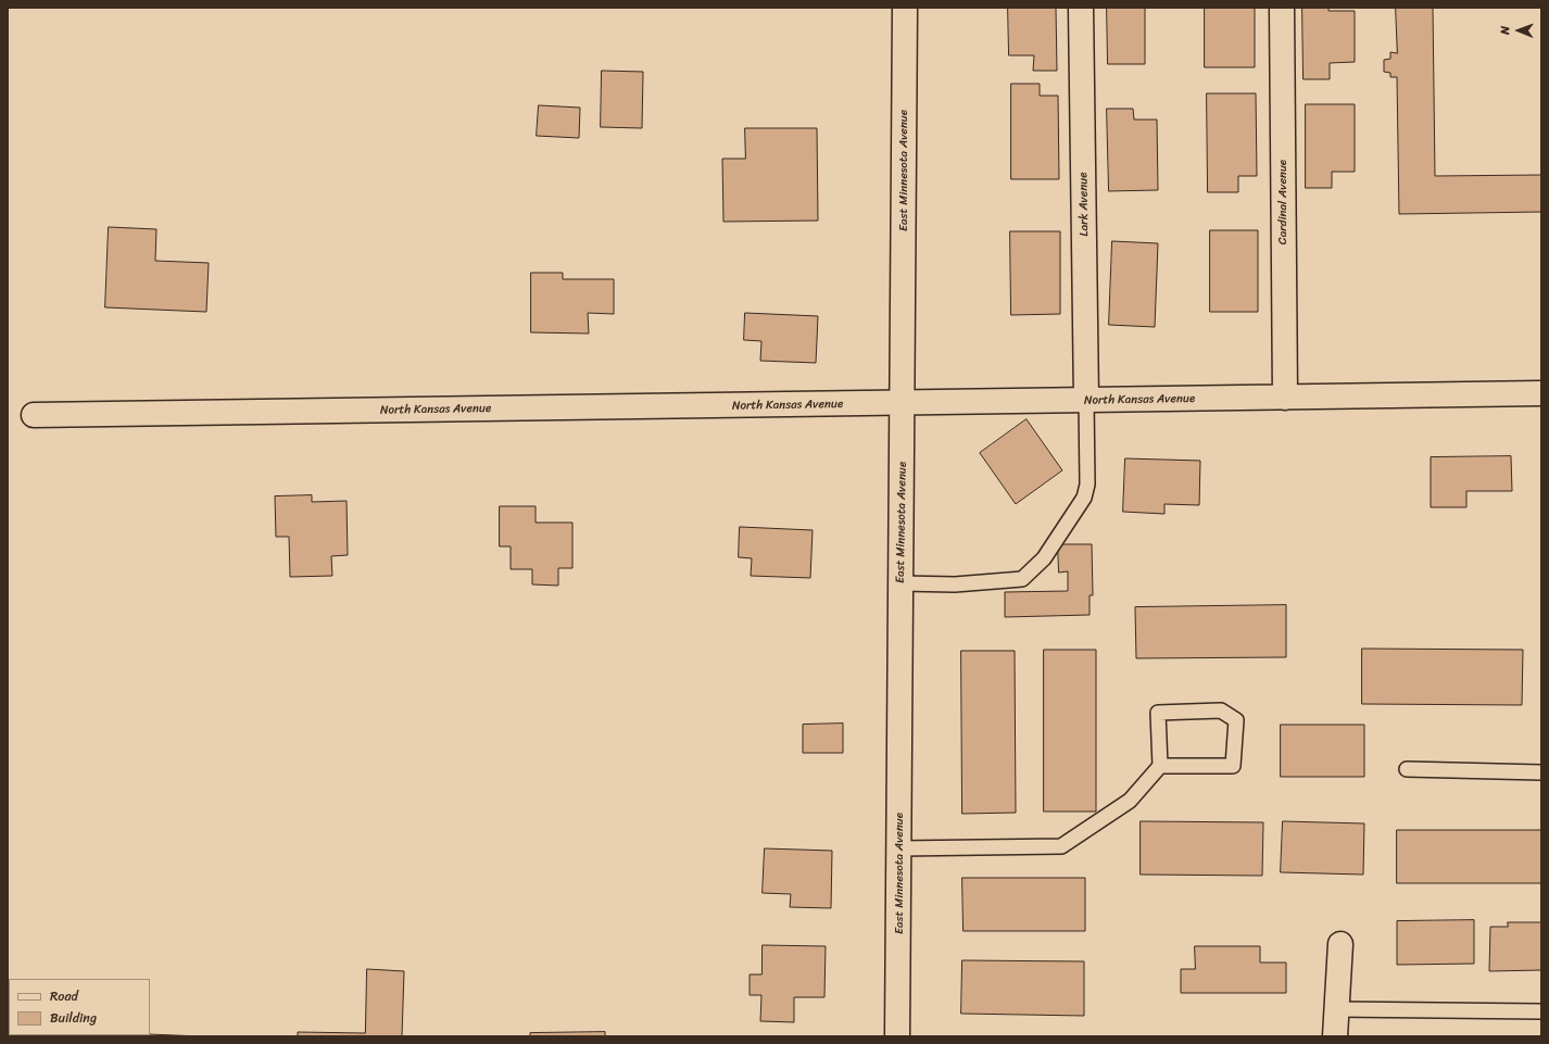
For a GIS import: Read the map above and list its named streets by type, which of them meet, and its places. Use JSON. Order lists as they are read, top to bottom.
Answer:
{
  "streets": {
    "street": [
      "East Minnesota Avenue",
      "Cardinal Avenue",
      "Lark Avenue",
      "North Kansas Avenue"
    ]
  },
  "crossings": [
    ["East Minnesota Avenue", "North Kansas Avenue"],
    ["Cardinal Avenue", "North Kansas Avenue"],
    ["Lark Avenue", "North Kansas Avenue"]
  ],
  "legend": ["Road", "Building"],
  "north": "left"
}
